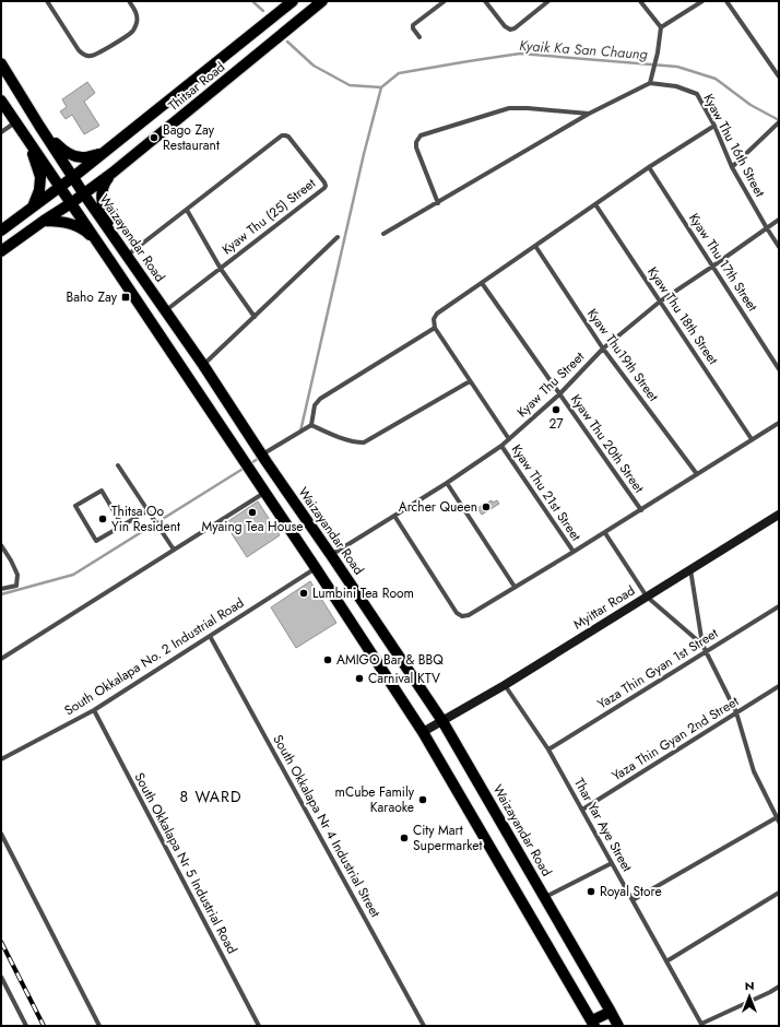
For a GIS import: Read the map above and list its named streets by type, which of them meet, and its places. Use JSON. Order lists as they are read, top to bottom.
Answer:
{
  "streets": {
    "main road": ["Thitsar Road", "Waizayandar Road", "Myittar Road"],
    "street": [
      "Kyaw Thu 16th Street",
      "Kyaw Thu (25) Street",
      "Kyaw Thu 17th Street",
      "Kyaw Thu 18th Street",
      "Kyaw Thu19th Street",
      "Kyaw Thu Street",
      "Kyaw Thu 20th Street",
      "Kyaw Thu 21st Street",
      "South Okkalapa No. 2 Industrial Road",
      "Yaza Thin Gyan 1st Street",
      "Yaza Thin Gyan 2nd Street",
      "Thar Yar Aye Street",
      "South Okkalapa Nr 4 Industrial Street",
      "South Okkalapa Nr 5 Industrial Road"
    ]
  },
  "crossings": [
    ["Thitsar Road", "Waizayandar Road"],
    ["Kyaw Thu 16th Street", "Kyaw Thu Street"],
    ["Kyaw Thu (25) Street", "Waizayandar Road"],
    ["Waizayandar Road", "Kyaw Thu Street"],
    ["Waizayandar Road", "Myittar Road"],
    ["Kyaw Thu 17th Street", "Kyaw Thu Street"],
    ["Kyaw Thu 18th Street", "Kyaw Thu Street"],
    ["Kyaw Thu19th Street", "Kyaw Thu Street"],
    ["Kyaw Thu Street", "Kyaw Thu 20th Street"],
    ["Kyaw Thu Street", "Kyaw Thu 21st Street"],
    ["Myittar Road", "Thar Yar Aye Street"],
    ["South Okkalapa No. 2 Industrial Road", "South Okkalapa Nr 4 Industrial Street"],
    ["South Okkalapa No. 2 Industrial Road", "South Okkalapa Nr 5 Industrial Road"],
    ["Yaza Thin Gyan 1st Street", "Thar Yar Aye Street"],
    ["Yaza Thin Gyan 2nd Street", "Thar Yar Aye Street"]
  ],
  "districts": ["8 WARD"],
  "water": ["Kyaik Ka San Chaung"],
  "places": {
    "other": [
      "Bago Zay Restaurant",
      "27",
      "Archer Queen",
      "Myaing Tea House",
      "Thitsa Oo Yin Resident",
      "Lumbini Tea Room",
      "AMIGO Bar & BBQ",
      "Carnival KTV",
      "mCube Family Karaoke",
      "City Mart Supermarket",
      "Royal Store"
    ],
    "transit": ["Baho Zay"]
  },
  "north": "top"
}
